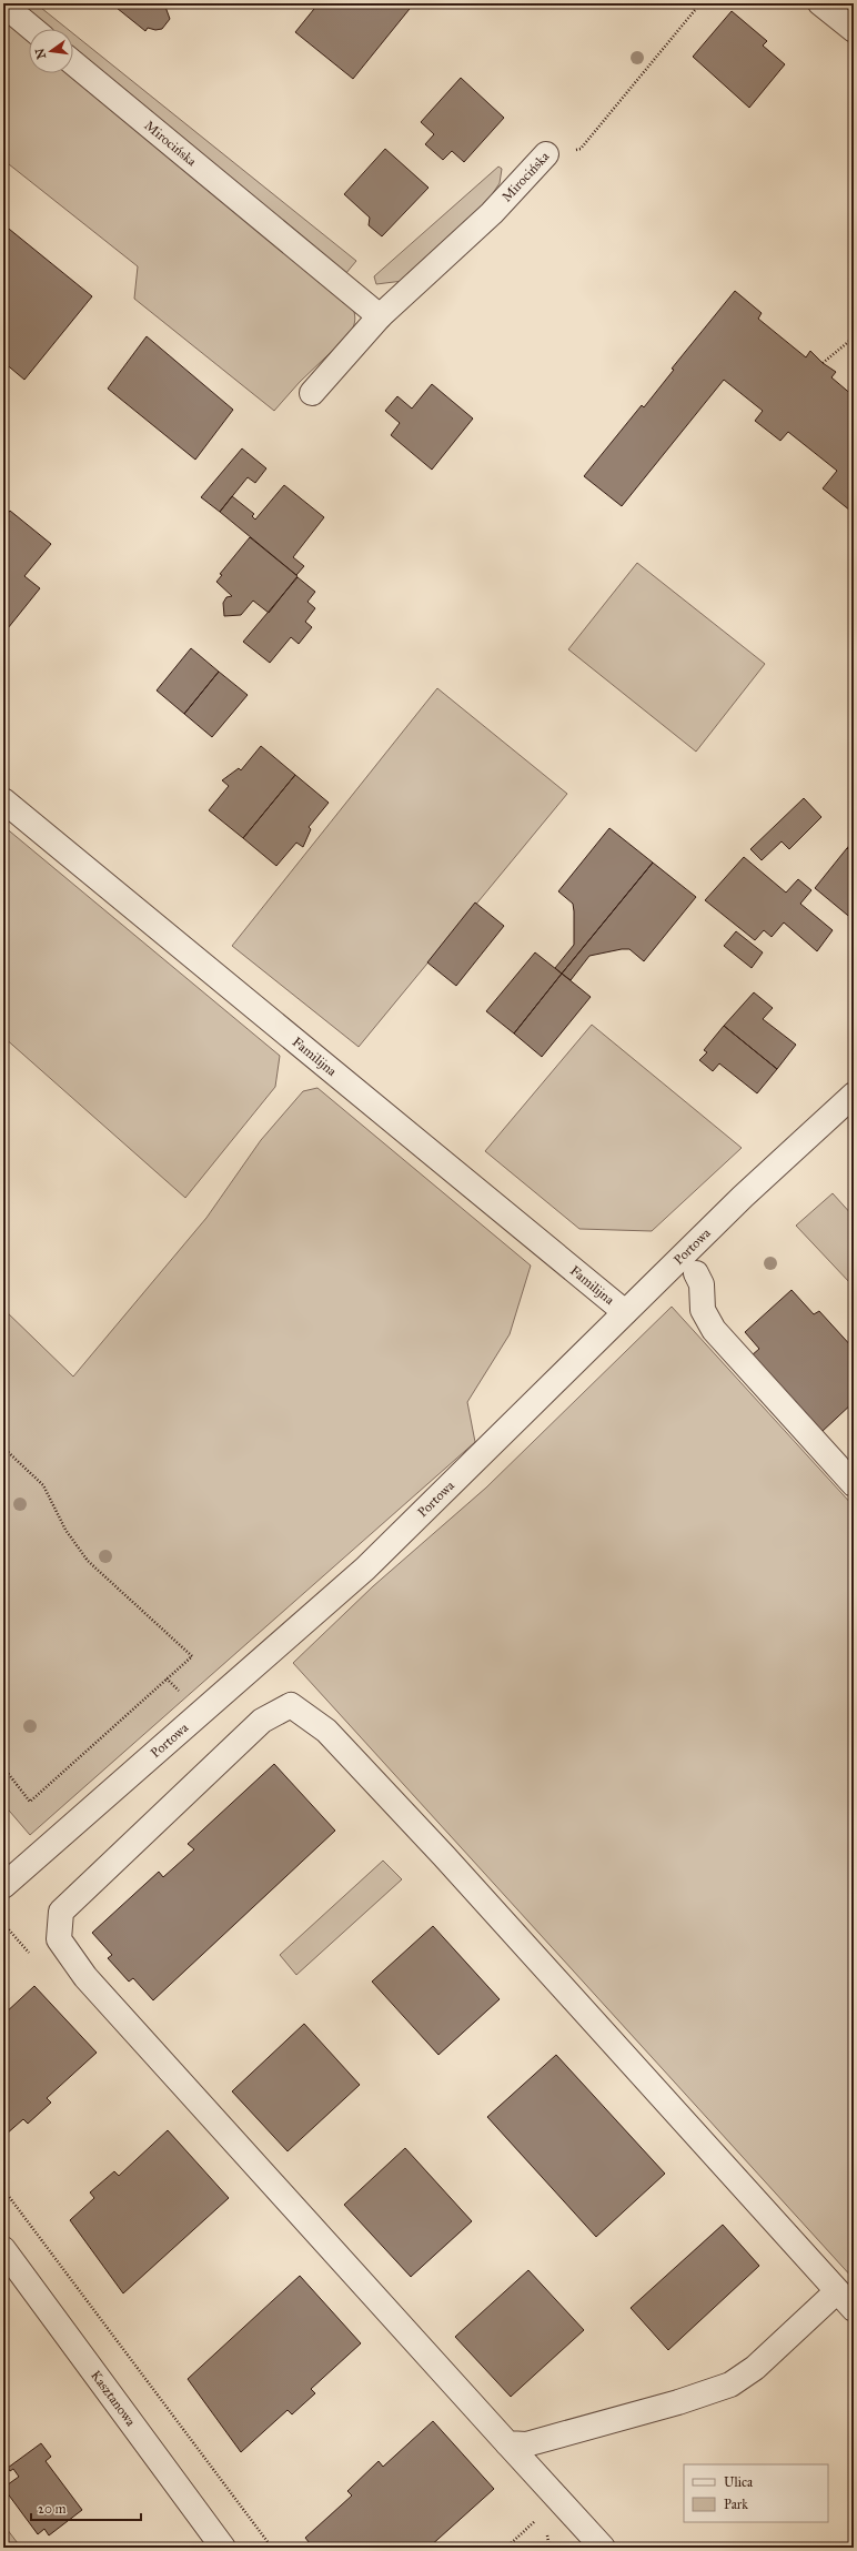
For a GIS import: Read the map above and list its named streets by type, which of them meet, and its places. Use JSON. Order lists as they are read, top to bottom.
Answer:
{
  "streets": {
    "street": [
      "Mirocińska",
      "Familijna",
      "Portowa",
      "Kasztanowa"
    ]
  },
  "crossings": [
    ["Familijna", "Portowa"]
  ],
  "legend": ["Ulica", "Park"],
  "scale_bar": "20 m",
  "north": "left"
}
